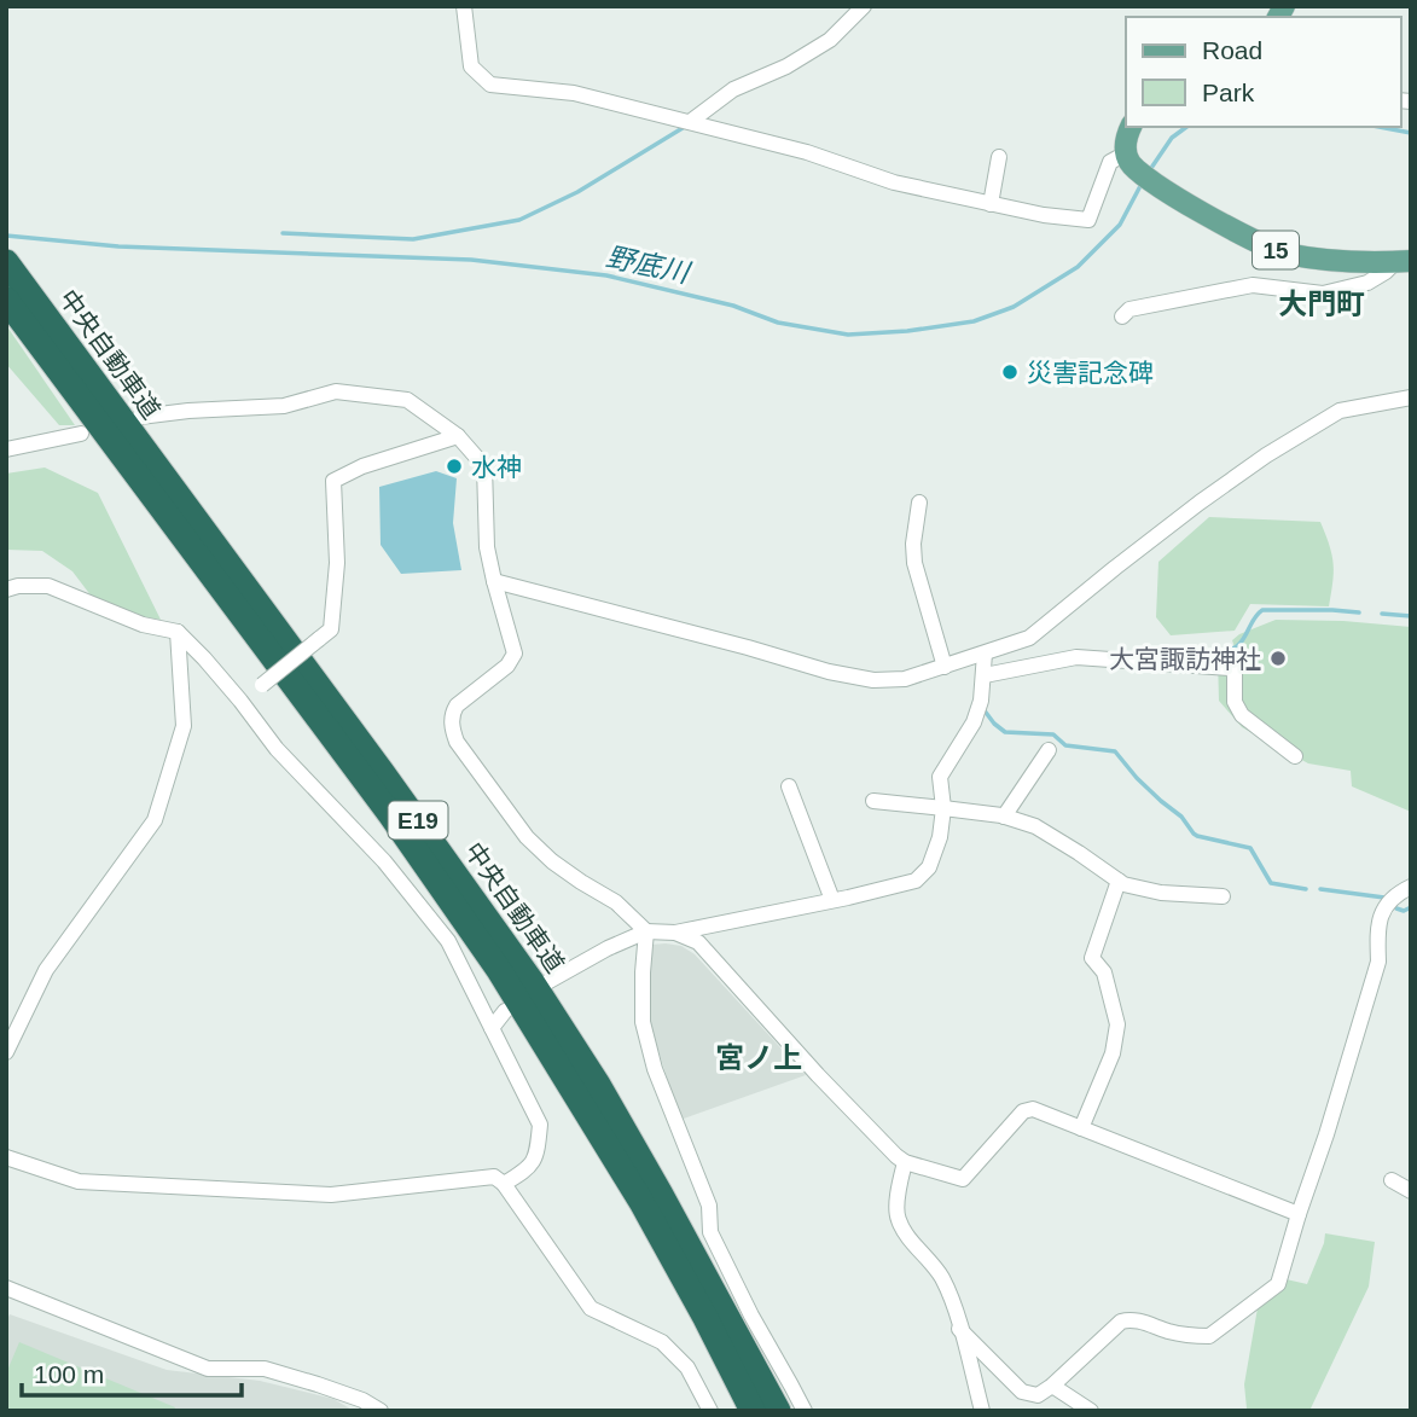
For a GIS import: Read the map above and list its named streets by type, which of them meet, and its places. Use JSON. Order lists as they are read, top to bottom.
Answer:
{
  "streets": {
    "highway": ["中央自動車道", "E19"],
    "main road": ["15"]
  },
  "districts": ["大門町", "宮ノ上"],
  "water": ["野底川"],
  "places": ["災害記念碑", "水神", "大宮諏訪神社"],
  "legend": ["Road", "Park"],
  "scale_bar": "100 m"
}
